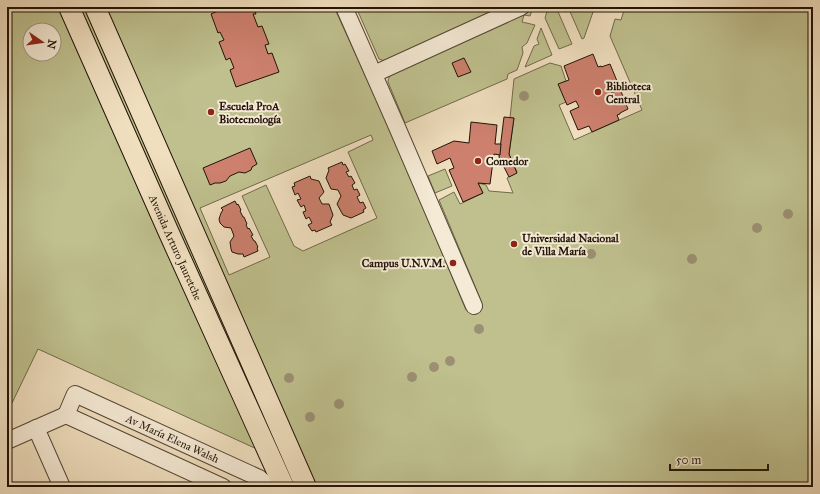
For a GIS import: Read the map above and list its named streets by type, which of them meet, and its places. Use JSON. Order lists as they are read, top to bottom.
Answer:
{
  "streets": {
    "main road": ["Avenida Arturo Jauretche"],
    "street": ["Av María Elena Walsh"]
  },
  "places": [
    "Biblioteca Central",
    "Escuela ProA Biotecnología",
    "Comedor",
    "Universidad Nacional de Villa María",
    "Campus U.N.V.M."
  ],
  "scale_bar": "50 m",
  "north": "right"
}
